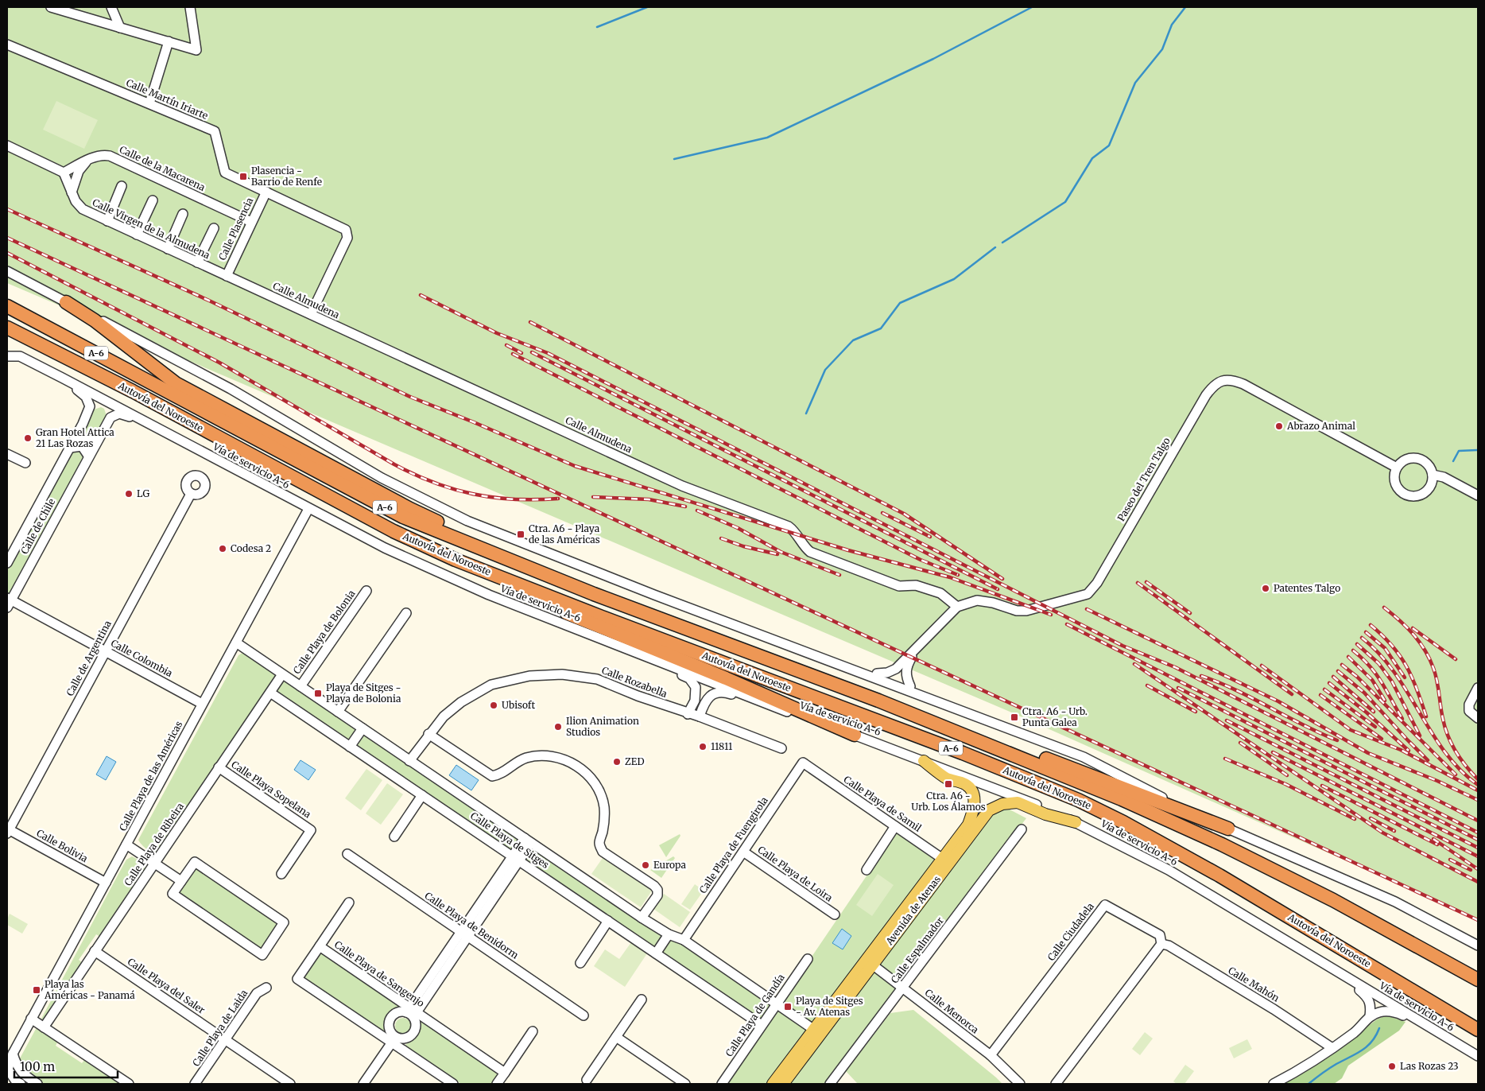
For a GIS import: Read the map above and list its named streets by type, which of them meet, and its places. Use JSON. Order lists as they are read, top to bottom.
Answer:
{
  "streets": {
    "highway": ["A-6", "Autovía del Noroeste"],
    "main road": ["Avenida de Atenas"],
    "street": [
      "Calle Martín Iriarte",
      "Calle de la Macarena",
      "Calle Virgen de la Almudena",
      "Calle Plasencia",
      "Calle Almudena",
      "Vía de servicio A-6",
      "Paseo del Tren Talgo",
      "Calle de Chile",
      "Calle Playa de Bolonia",
      "Calle de Argentina",
      "Calle Colombia",
      "Calle Rozabella",
      "Calle Playa de las Américas",
      "Calle Playa Sopelana",
      "Calle Playa de Samil",
      "Calle Playa de Sitges",
      "Calle Playa de Ribeira",
      "Calle Playa de Fuengirola",
      "Calle Bolivia",
      "Calle Playa de Loira",
      "Calle Playa de Benidorm",
      "Calle Ciudadela",
      "Calle Espalmador",
      "Calle Playa de Sangenjo",
      "Calle Mahón",
      "Calle Playa del Saler",
      "Calle Menorca",
      "Calle Playa de Gandía",
      "Calle Playa de Laida"
    ]
  },
  "crossings": [
    ["Calle Martín Iriarte", "Calle Plasencia"],
    ["Calle Martín Iriarte", "Calle Almudena"],
    ["Calle de la Macarena", "Calle Virgen de la Almudena"],
    ["Calle de la Macarena", "Calle Plasencia"],
    ["Calle Virgen de la Almudena", "Calle Plasencia"],
    ["Calle Virgen de la Almudena", "Calle Almudena"],
    ["Calle Plasencia", "Calle Almudena"],
    ["Calle Almudena", "Paseo del Tren Talgo"],
    ["Vía de servicio A-6", "Calle de Chile"],
    ["Vía de servicio A-6", "Calle Playa de las Américas"],
    ["Vía de servicio A-6", "Avenida de Atenas"],
    ["Calle de Chile", "Calle Colombia"],
    ["Calle Playa de Bolonia", "Calle Playa de Sitges"],
    ["Calle de Argentina", "Calle Colombia"],
    ["Calle de Argentina", "Calle Bolivia"],
    ["Calle Colombia", "Calle Playa de las Américas"],
    ["Calle Rozabella", "Calle Playa de Sitges"],
    ["Calle Playa de las Américas", "Calle Playa de Sitges"],
    ["Calle Playa de las Américas", "Calle Bolivia"],
    ["Calle Playa Sopelana", "Calle Playa de Ribeira"],
    ["Calle Playa de Samil", "Calle Playa de Fuengirola"],
    ["Calle Playa de Samil", "Avenida de Atenas"],
    ["Calle Playa de Sitges", "Calle Playa de Ribeira"],
    ["Calle Playa de Sitges", "Calle Playa de Fuengirola"],
    ["Calle Playa de Sitges", "Avenida de Atenas"],
    ["Calle Playa de Sitges", "Calle Playa de Gandía"],
    ["Calle Playa de Ribeira", "Calle Playa del Saler"],
    ["Calle Playa de Fuengirola", "Calle Playa de Loira"],
    ["Avenida de Atenas", "Calle Menorca"],
    ["Calle Ciudadela", "Calle Mahón"],
    ["Calle Ciudadela", "Calle Menorca"],
    ["Calle Espalmador", "Calle Menorca"],
    ["Calle Playa del Saler", "Calle Playa de Laida"]
  ],
  "places": {
    "transit": [
      "Plasencia - Barrio de Renfe",
      "Ctra. A6 - Playa de las Américas",
      "Playa de Sitges - Playa de Bolonia",
      "Ctra. A6 - Urb. Punta Galea",
      "Ctra. A6 - Urb. Los Álamos",
      "Playa las Américas - Panamá",
      "Playa de Sitges - Av. Atenas"
    ],
    "other": [
      "Abrazo Animal",
      "Gran Hotel Attica 21 Las Rozas",
      "LG",
      "Codesa 2",
      "Patentes Talgo",
      "Ubisoft",
      "Ilion Animation Studios",
      "11811",
      "ZED",
      "Europa",
      "Las Rozas 23"
    ]
  },
  "scale_bar": "100 m"
}
